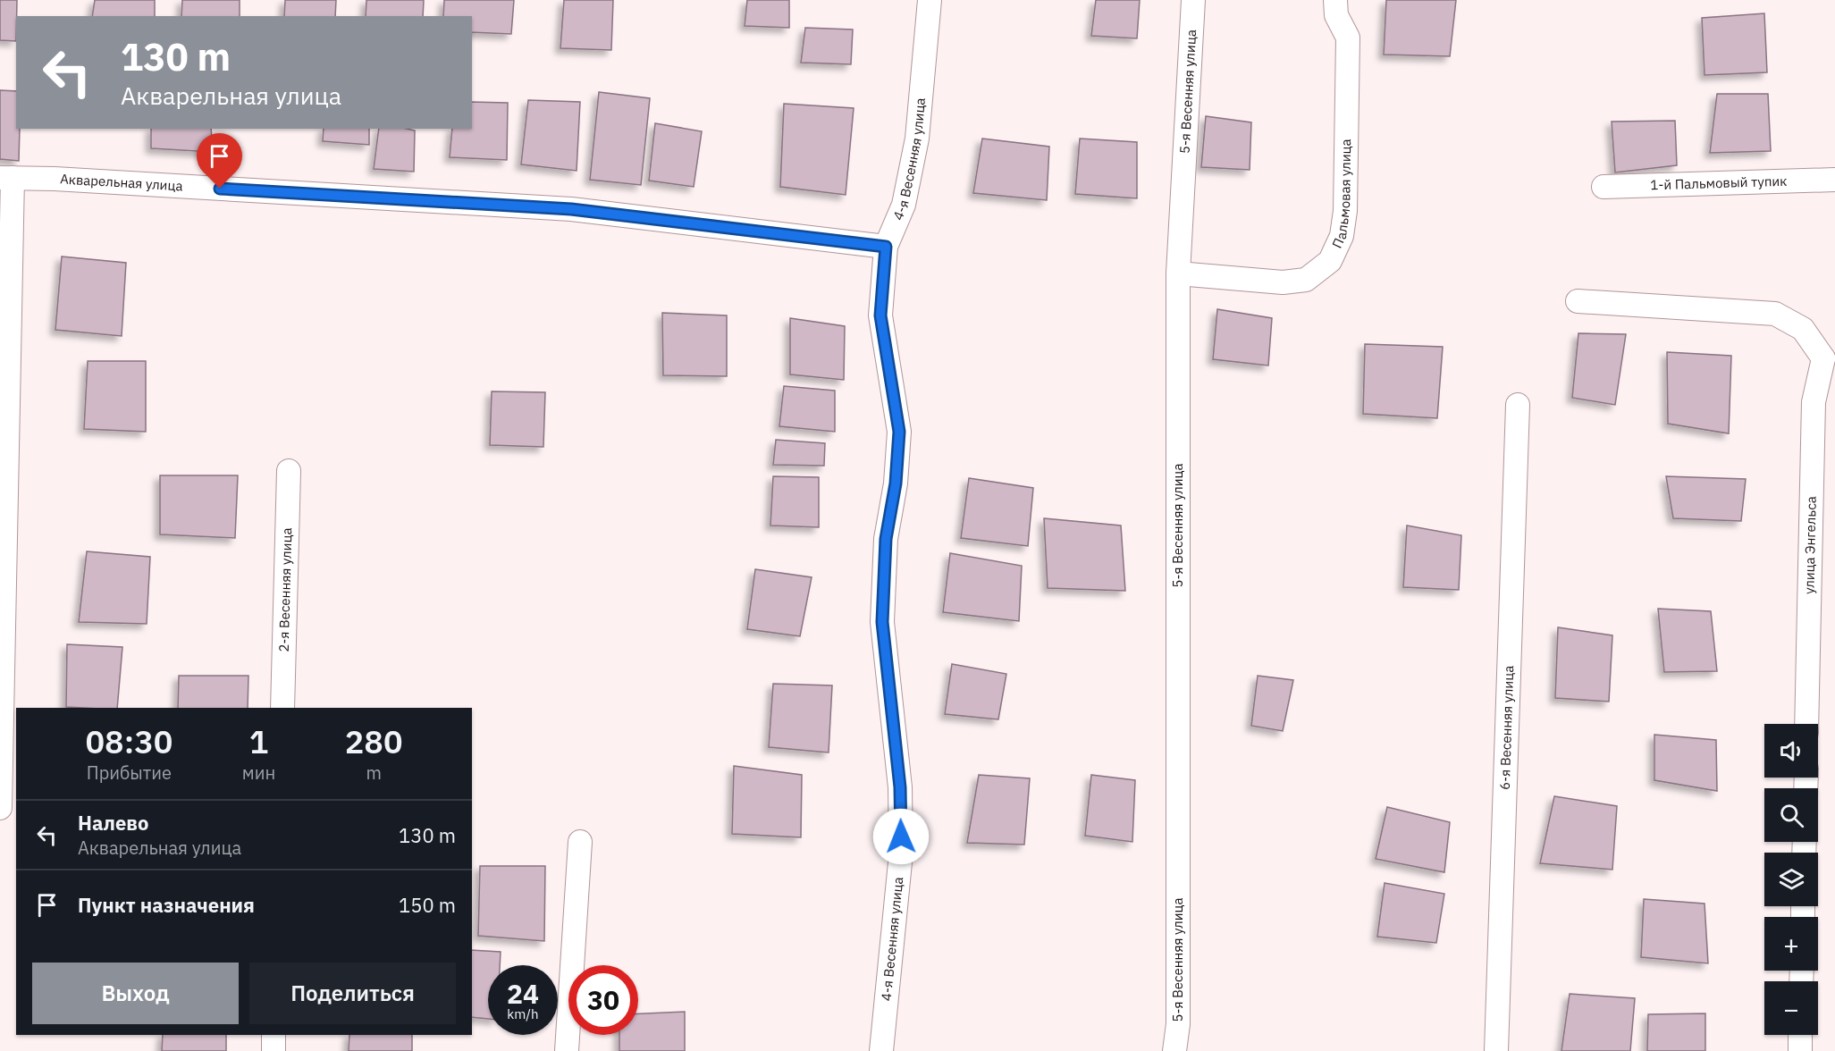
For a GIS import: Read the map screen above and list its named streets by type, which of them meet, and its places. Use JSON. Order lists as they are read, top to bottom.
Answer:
{
  "streets": {
    "street": [
      "5-я Весенняя улица",
      "4-я Весенняя улица",
      "Акварельная улица",
      "1-й Пальмовый тупик",
      "Пальмовая улица",
      "улица Энгельса",
      "2-я Весенняя улица",
      "6-я Весенняя улица"
    ]
  },
  "crossings": [
    ["5-я Весенняя улица", "Пальмовая улица"],
    ["4-я Весенняя улица", "Акварельная улица"]
  ],
  "page": {
    "turn": ["130 m", "Акварельная улица"],
    "eta": [
      "08:30",
      "Прибытие",
      "1",
      "мин",
      "280",
      "m"
    ],
    "map_buttons": ["+", "−"],
    "list": [
      {
        "name": "Налево",
        "note": "Акварельная улица",
        "value": "130 m"
      },
      {
        "name": "Пункт назначения",
        "value": "150 m"
      }
    ],
    "buttons": ["Выход", "Поделиться"],
    "speed": "24 km/h",
    "limit": "30"
  }
}
